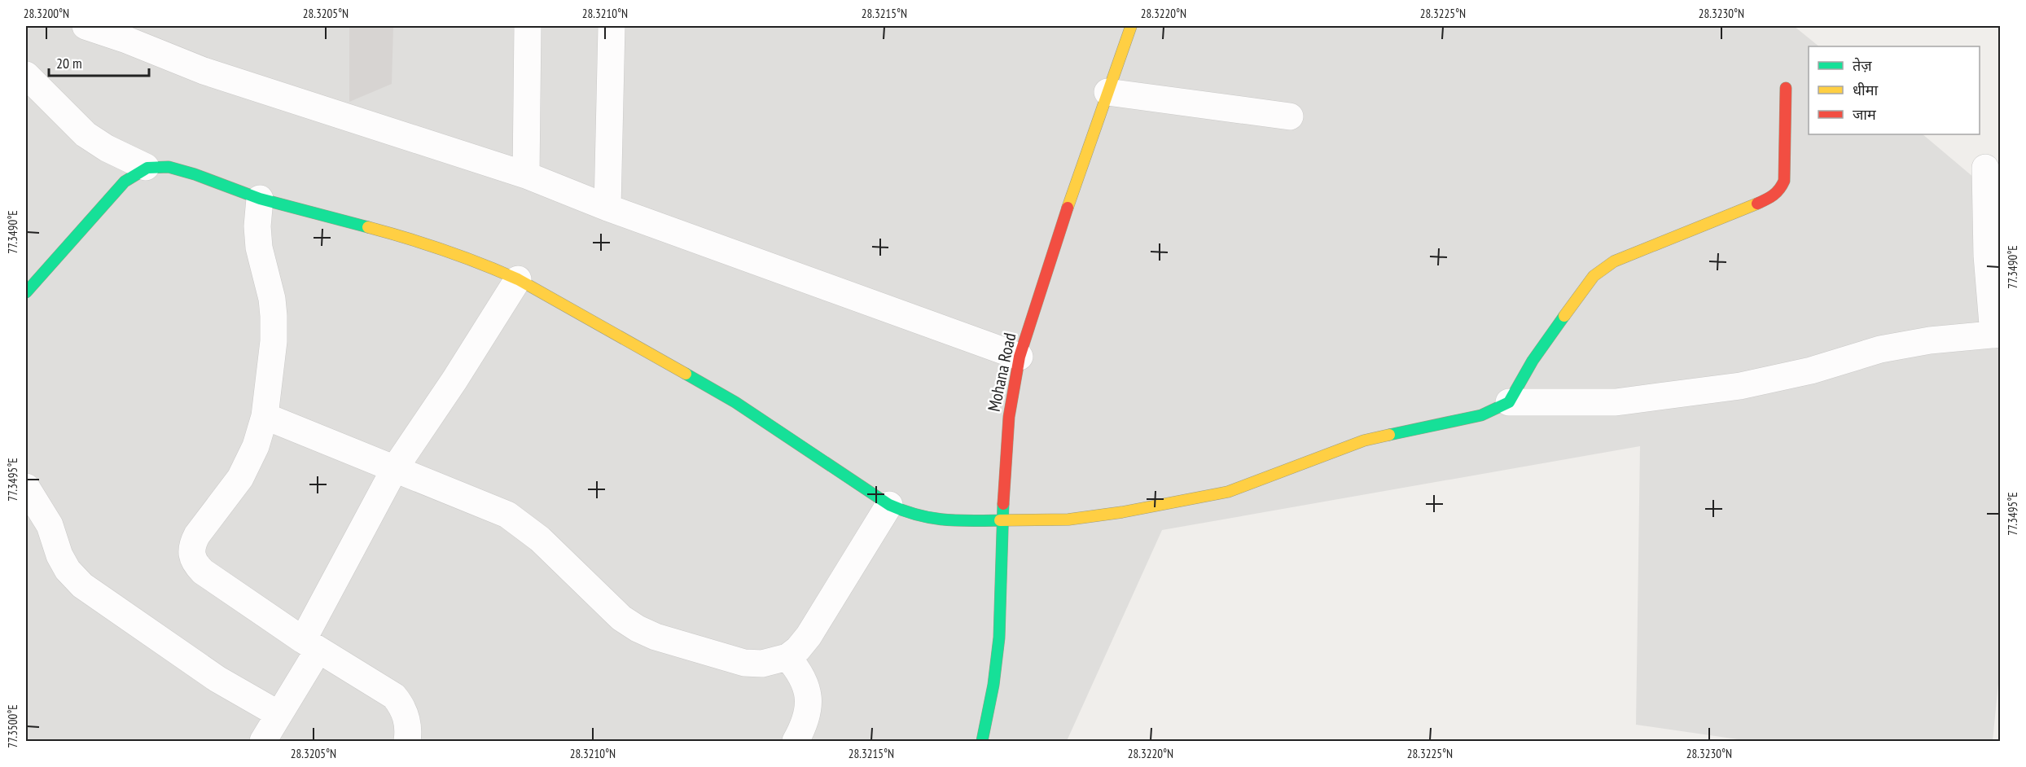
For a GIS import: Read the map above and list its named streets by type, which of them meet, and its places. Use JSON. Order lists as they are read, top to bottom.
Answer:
{
  "streets": {
    "street": ["Mohana Road"]
  },
  "legend": ["तेज़", "धीमा", "जाम"],
  "scale_bar": "20 m",
  "coordinates": [
    "28.3200°N",
    "28.3205°N",
    "28.3210°N",
    "28.3215°N",
    "28.3220°N",
    "28.3225°N",
    "28.3230°N",
    "77.3490°E",
    "77.3495°E",
    "77.3500°E"
  ]
}
